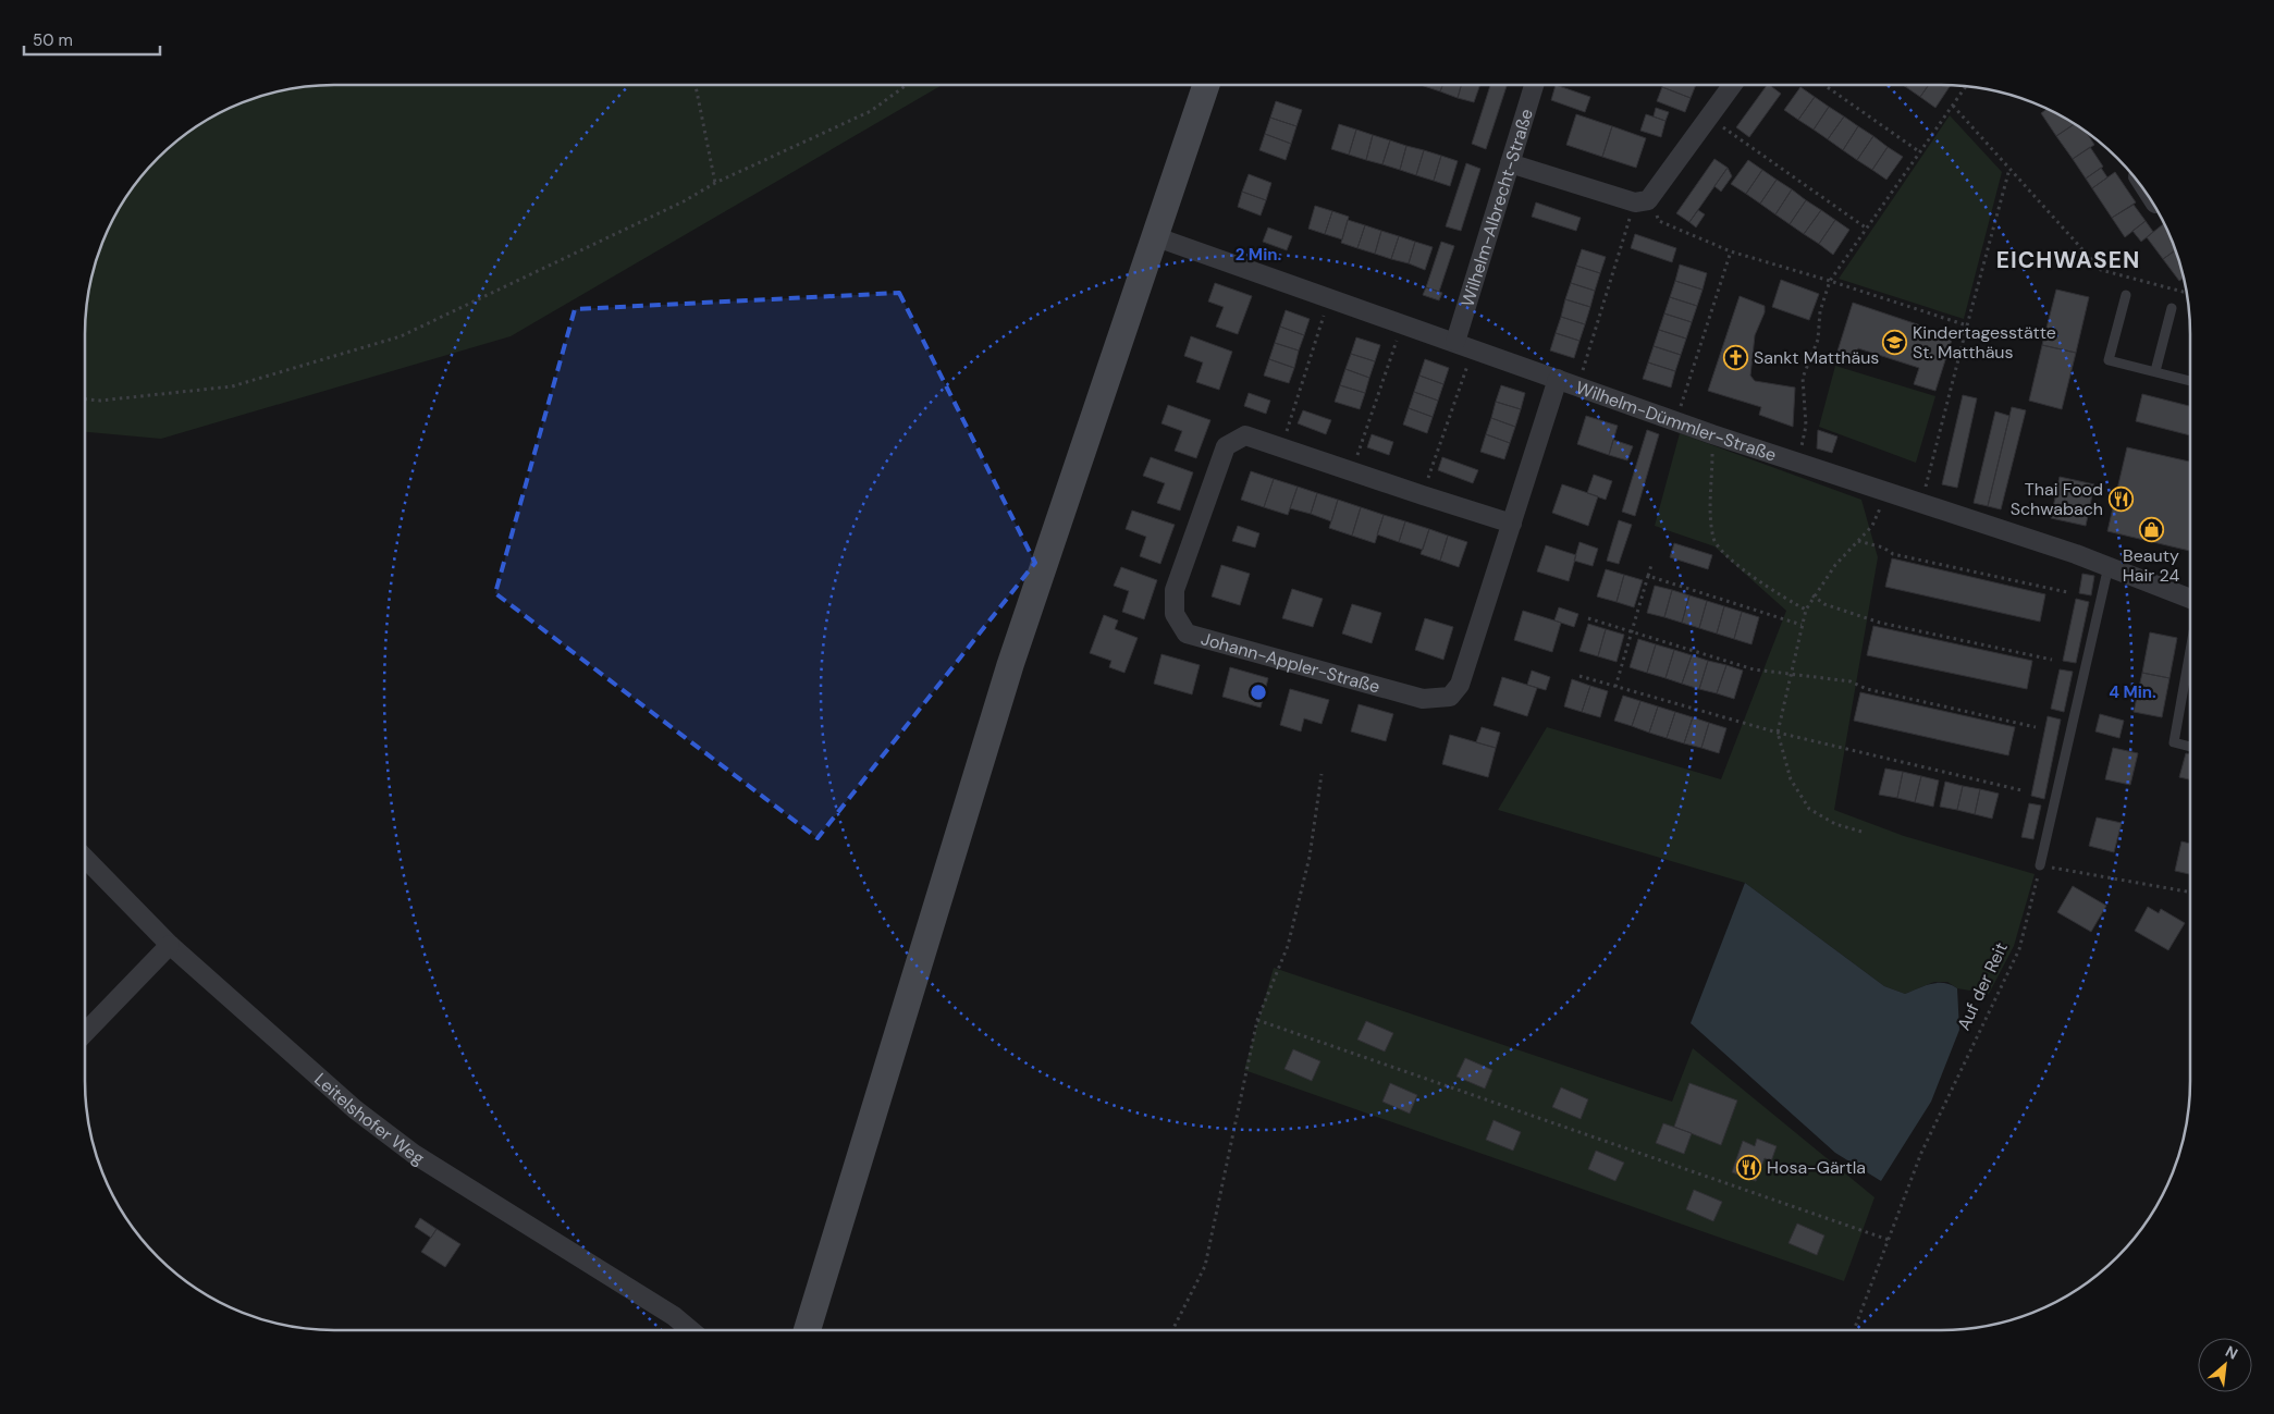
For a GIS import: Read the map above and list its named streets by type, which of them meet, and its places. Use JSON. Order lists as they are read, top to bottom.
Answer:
{
  "streets": {
    "street": [
      "Wilhelm-Albrecht-Straße",
      "Wilhelm-Dümmler-Straße",
      "Johann-Appler-Straße",
      "Leitelshofer Weg"
    ],
    "path": ["Auf der Reit"]
  },
  "crossings": [
    ["Wilhelm-Albrecht-Straße", "Wilhelm-Dümmler-Straße"],
    ["Wilhelm-Dümmler-Straße", "Johann-Appler-Straße"]
  ],
  "districts": ["EICHWASEN"],
  "places": {
    "school or university": ["Kindertagesstätte St. Matthäus"],
    "church": ["Sankt Matthäus"],
    "restaurant": ["Thai Food Schwabach", "Hosa-Gärtla"],
    "shop": ["Beauty Hair 24"]
  },
  "scale_bar": "50 m",
  "north": "top right",
  "rings": ["2 Min.", "4 Min."]
}
